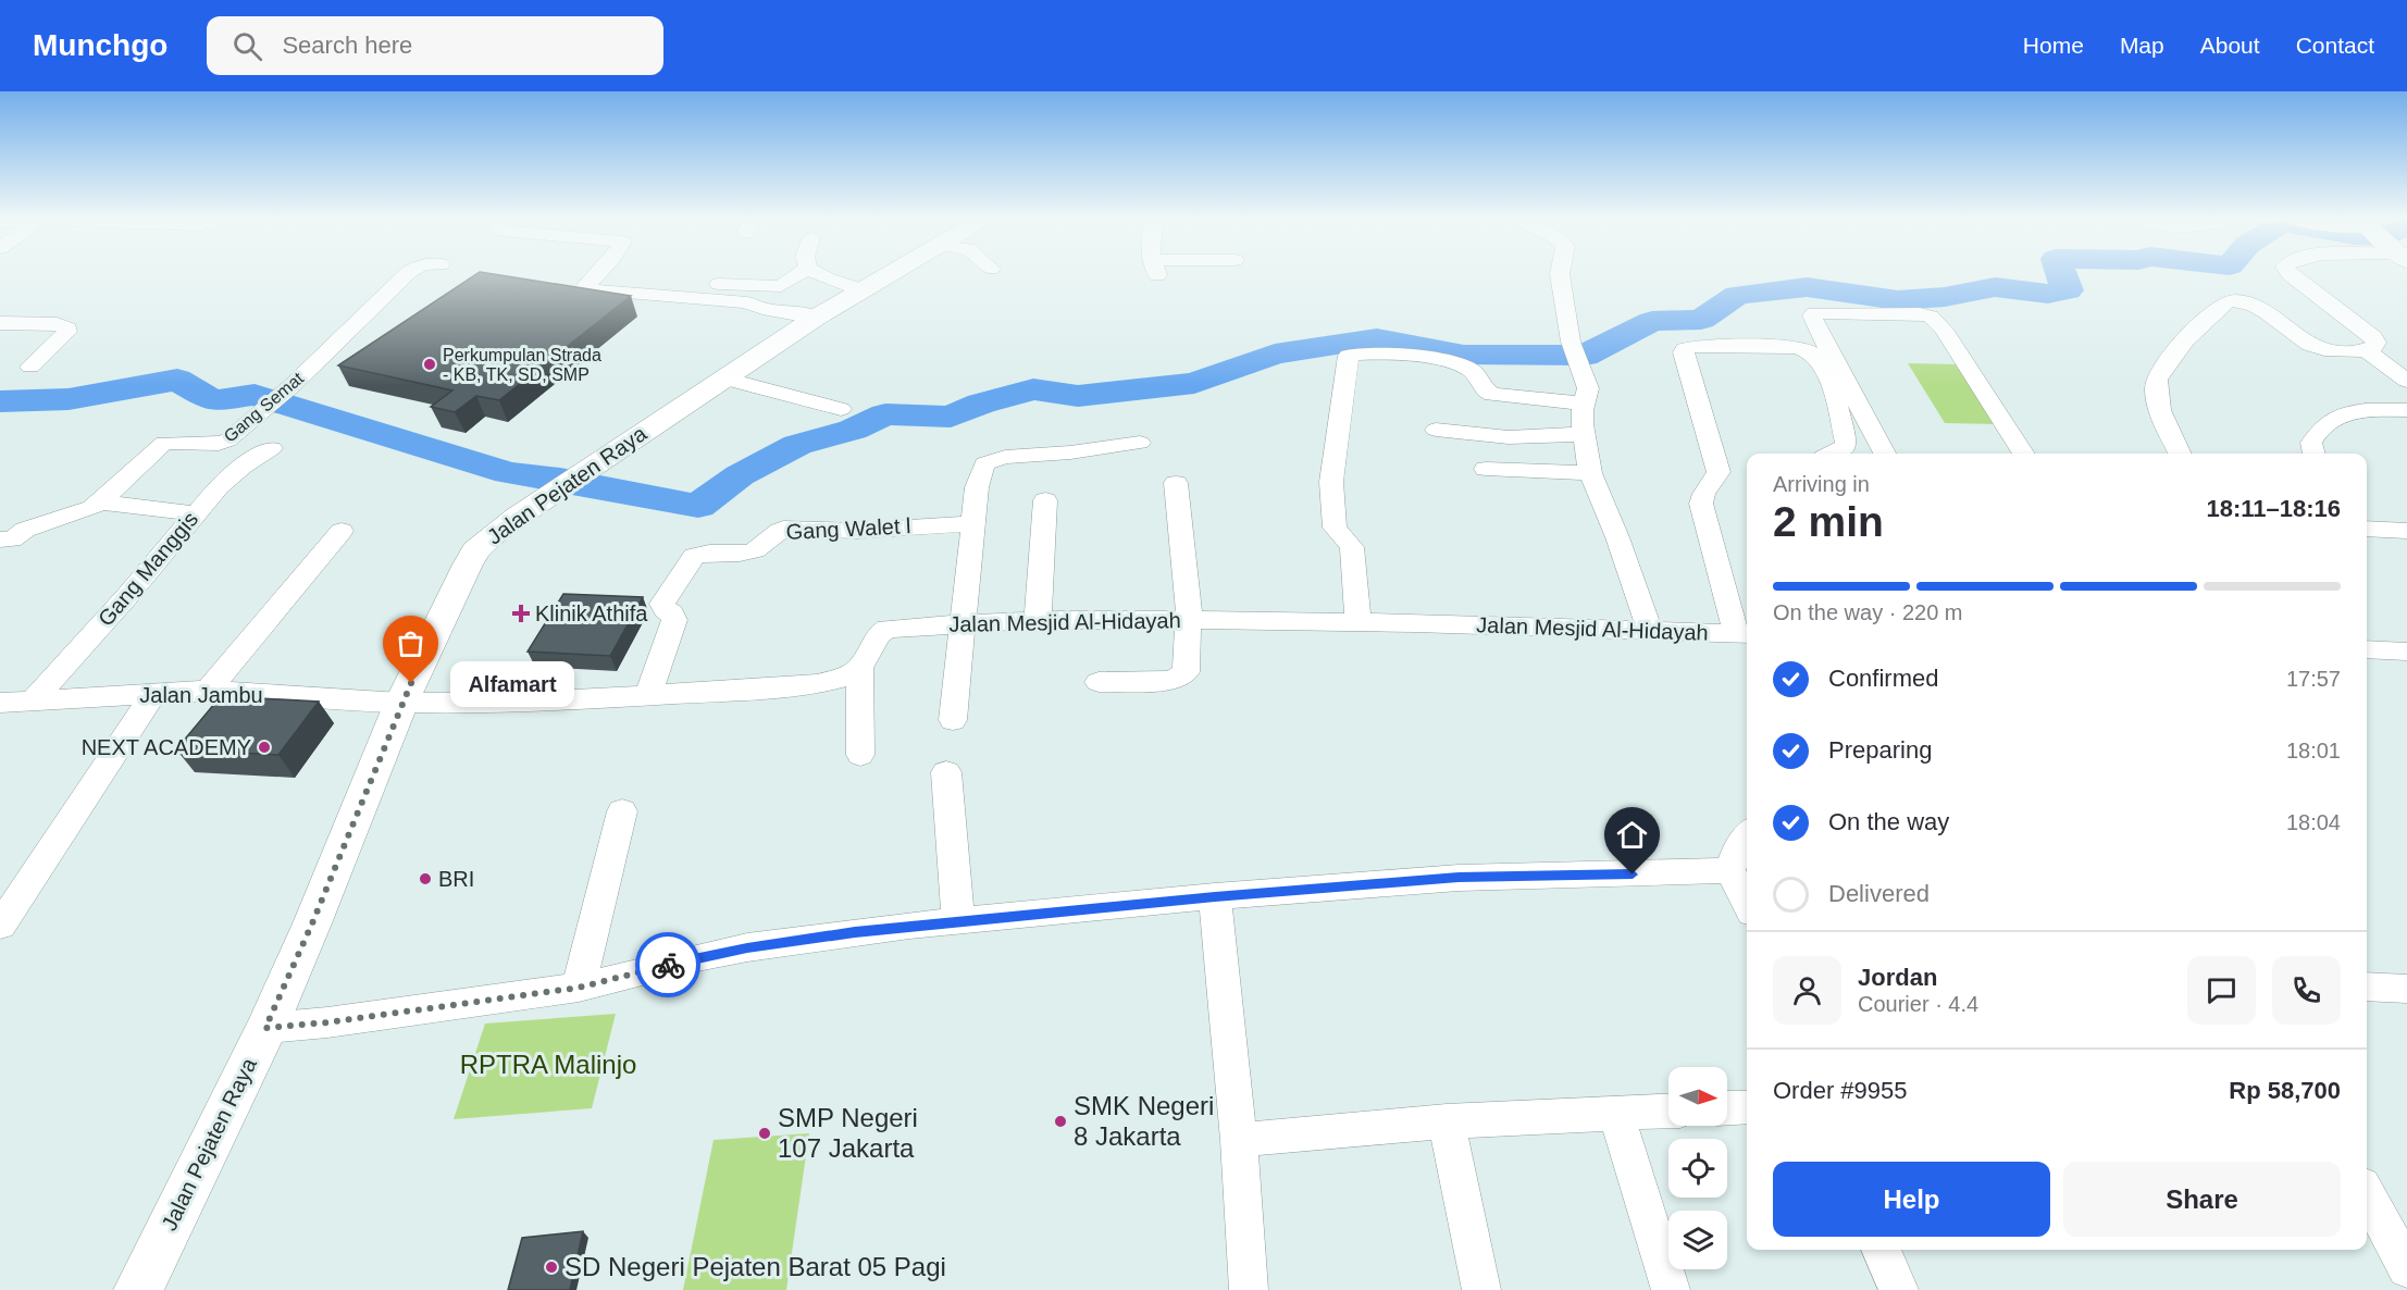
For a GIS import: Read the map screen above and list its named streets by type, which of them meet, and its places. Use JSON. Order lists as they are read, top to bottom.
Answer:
{
  "streets": {
    "street": [
      "Gang Semat",
      "Jalan Pejaten Raya",
      "Gang Walet l",
      "Gang Manggis",
      "Jalan Mesjid Al-Hidayah",
      "Jalan Jambu"
    ]
  },
  "crossings": [
    ["Jalan Pejaten Raya", "Jalan Jambu"],
    ["Gang Manggis", "Jalan Jambu"]
  ],
  "parks": ["RPTRA Malinjo"],
  "places": {
    "other": [
      "Perkumpulan Strada - KB, TK, SD, SMP",
      "Alfamart",
      "NEXT ACADEMY",
      "BRI",
      "SMK Negeri 8 Jakarta",
      "SMP Negeri 107 Jakarta",
      "SD Negeri Pejaten Barat 05 Pagi"
    ],
    "health": ["Klinik Athifa"]
  },
  "north": "right",
  "page": {
    "header": "Munchgo",
    "search": "Search here",
    "nav": [
      "Home",
      "Map",
      "About",
      "Contact"
    ],
    "heading": ["2 min", "Arriving in", "18:11–18:16"],
    "panel": [
      "Jordan",
      "Courier · 4.4",
      "Order #9955",
      "Rp 58,700"
    ],
    "bar": "On the way · 220 m",
    "list": [
      ["Confirmed", "17:57"],
      ["Preparing", "18:01"],
      ["On the way", "18:04"],
      "Delivered"
    ],
    "bubble": "Alfamart",
    "buttons": ["Help", "Share"]
  }
}
